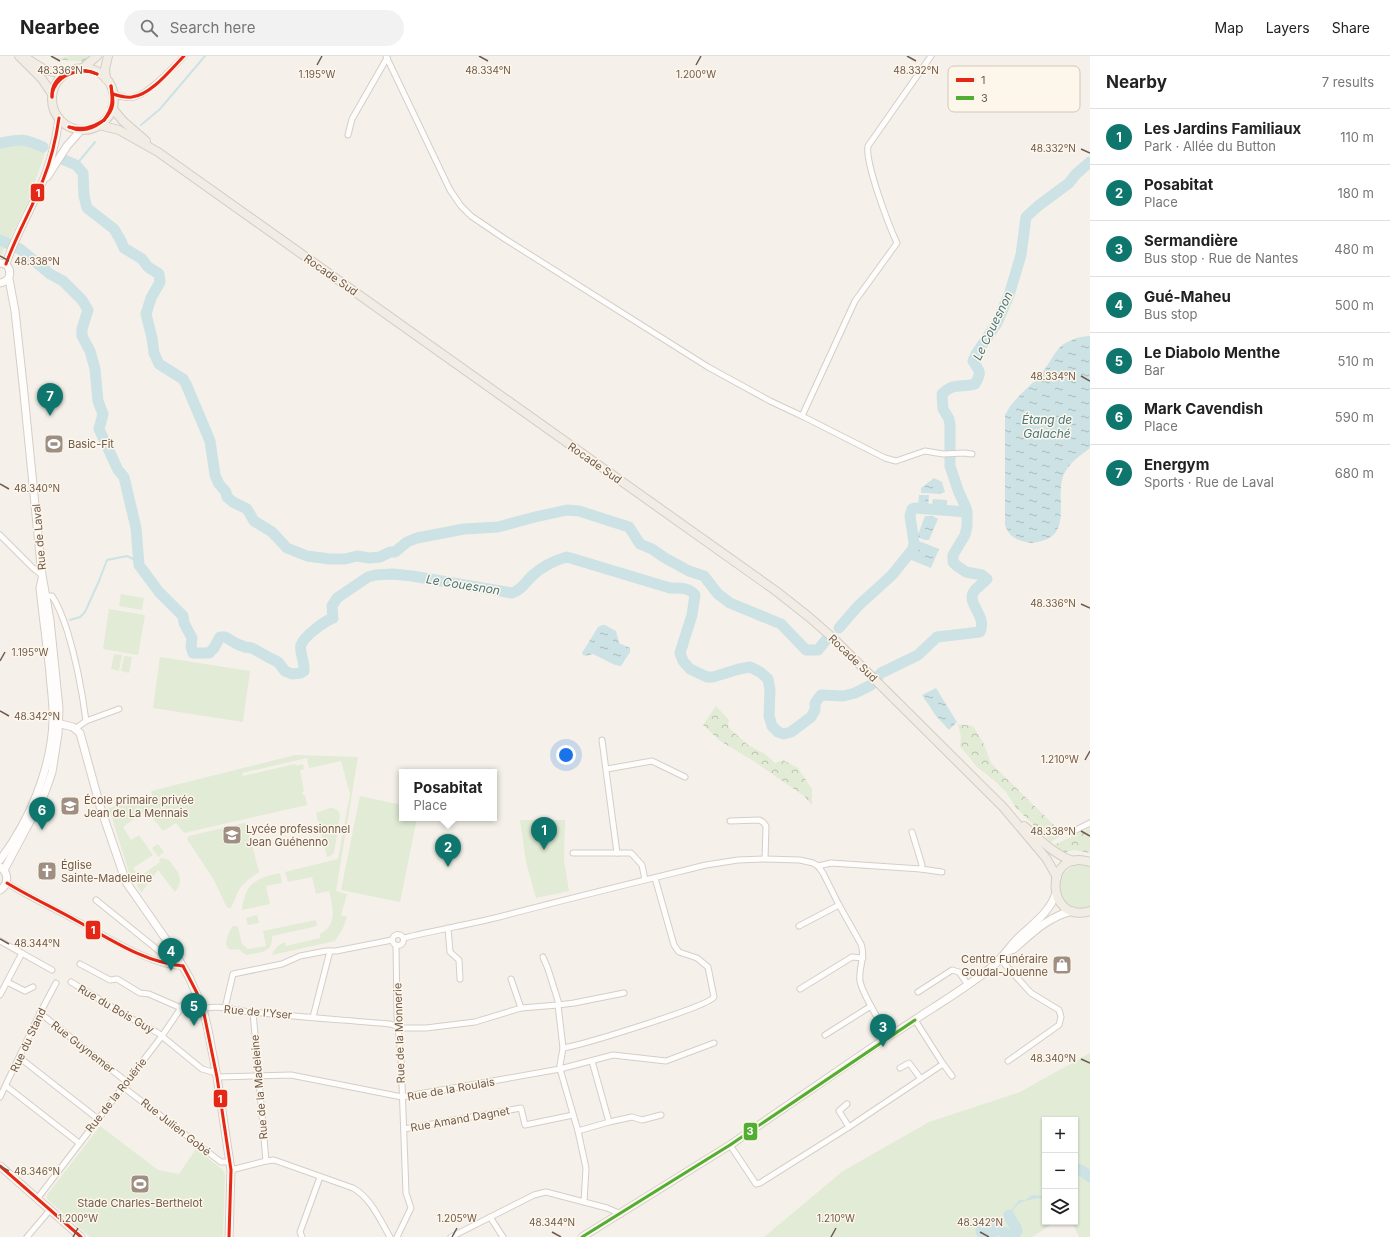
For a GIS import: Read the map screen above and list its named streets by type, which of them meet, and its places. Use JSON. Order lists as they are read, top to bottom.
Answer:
{
  "streets": {
    "main road": ["Rocade Sud"],
    "street": [
      "Rue de Laval",
      "Rue du Bois Guy",
      "Rue de l'Yser",
      "Rue de la Monnerie",
      "Rue du Stand",
      "Rue Guynemer",
      "Rue de la Madeleine",
      "Rue de la Roulais",
      "Rue de la Rouërie",
      "Rue Amand Dagnet",
      "Rue Julien Gobé"
    ]
  },
  "crossings": [
    ["Rue du Bois Guy", "Rue de la Roulais"],
    ["Rue du Bois Guy", "Rue de la Rouërie"],
    ["Rue de l'Yser", "Rue de la Monnerie"],
    ["Rue de l'Yser", "Rue de la Madeleine"],
    ["Rue de la Monnerie", "Rue de la Roulais"],
    ["Rue de la Monnerie", "Rue Amand Dagnet"],
    ["Rue du Stand", "Rue Guynemer"],
    ["Rue Guynemer", "Rue de la Rouërie"],
    ["Rue Guynemer", "Rue Julien Gobé"],
    ["Rue de la Madeleine", "Rue de la Roulais"],
    ["Rue de la Rouërie", "Rue Julien Gobé"]
  ],
  "water": ["Le Couesnon", "Étang de Galaché"],
  "places": {
    "sports": ["Basic-Fit", "Stade Charles-Berthelot"],
    "school or university": ["École primaire privée Jean de La Mennais", "Lycée professionnel Jean Guéhenno"],
    "church": ["Église Sainte-Madeleine"],
    "shop": ["Centre Funéraire Goudal-Jouenne"]
  },
  "lines": ["transit line 1", "transit line 3"],
  "legend": ["1", "3"],
  "page": {
    "header": "Nearbee",
    "search": "Search here",
    "nav": ["Map", "Layers", "Share"],
    "heading": ["Nearby", "7 results"],
    "list": [
      {
        "mark": "1",
        "name": "Les Jardins Familiaux",
        "note": "Park · Allée du Button",
        "value": "110 m"
      },
      {
        "mark": "2",
        "name": "Posabitat",
        "note": "Place",
        "value": "180 m"
      },
      {
        "mark": "3",
        "name": "Sermandière",
        "note": "Bus stop · Rue de Nantes",
        "value": "480 m"
      },
      {
        "mark": "4",
        "name": "Gué-Maheu",
        "note": "Bus stop",
        "value": "500 m"
      },
      {
        "mark": "5",
        "name": "Le Diabolo Menthe",
        "note": "Bar",
        "value": "510 m"
      },
      {
        "mark": "6",
        "name": "Mark Cavendish",
        "note": "Place",
        "value": "590 m"
      },
      {
        "mark": "7",
        "name": "Energym",
        "note": "Sports · Rue de Laval",
        "value": "680 m"
      }
    ],
    "pins": [
      "7",
      "6",
      "1",
      "2",
      "4",
      "5",
      "3"
    ],
    "popup": ["Posabitat", "Place"],
    "map_buttons": ["+", "−"]
  },
  "coordinates": [
    "48.336°N",
    "48.334°N",
    "48.332°N",
    "1.195°W",
    "1.200°W",
    "48.338°N",
    "48.340°N",
    "48.342°N",
    "1.210°W",
    "48.344°N",
    "48.346°N",
    "1.205°W"
  ]
}
